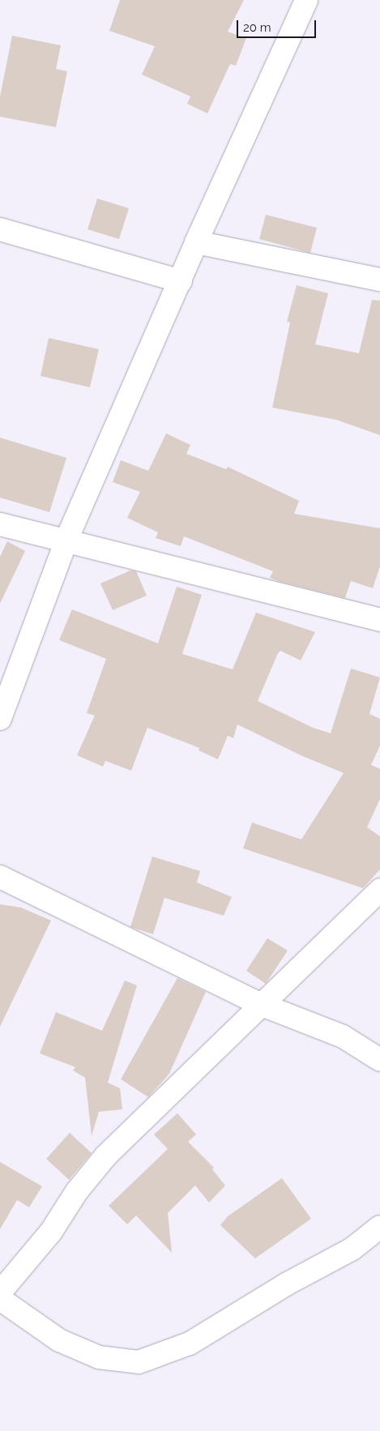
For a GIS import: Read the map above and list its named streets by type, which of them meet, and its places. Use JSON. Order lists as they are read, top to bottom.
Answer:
{
  "scale_bar": "20 m"
}
